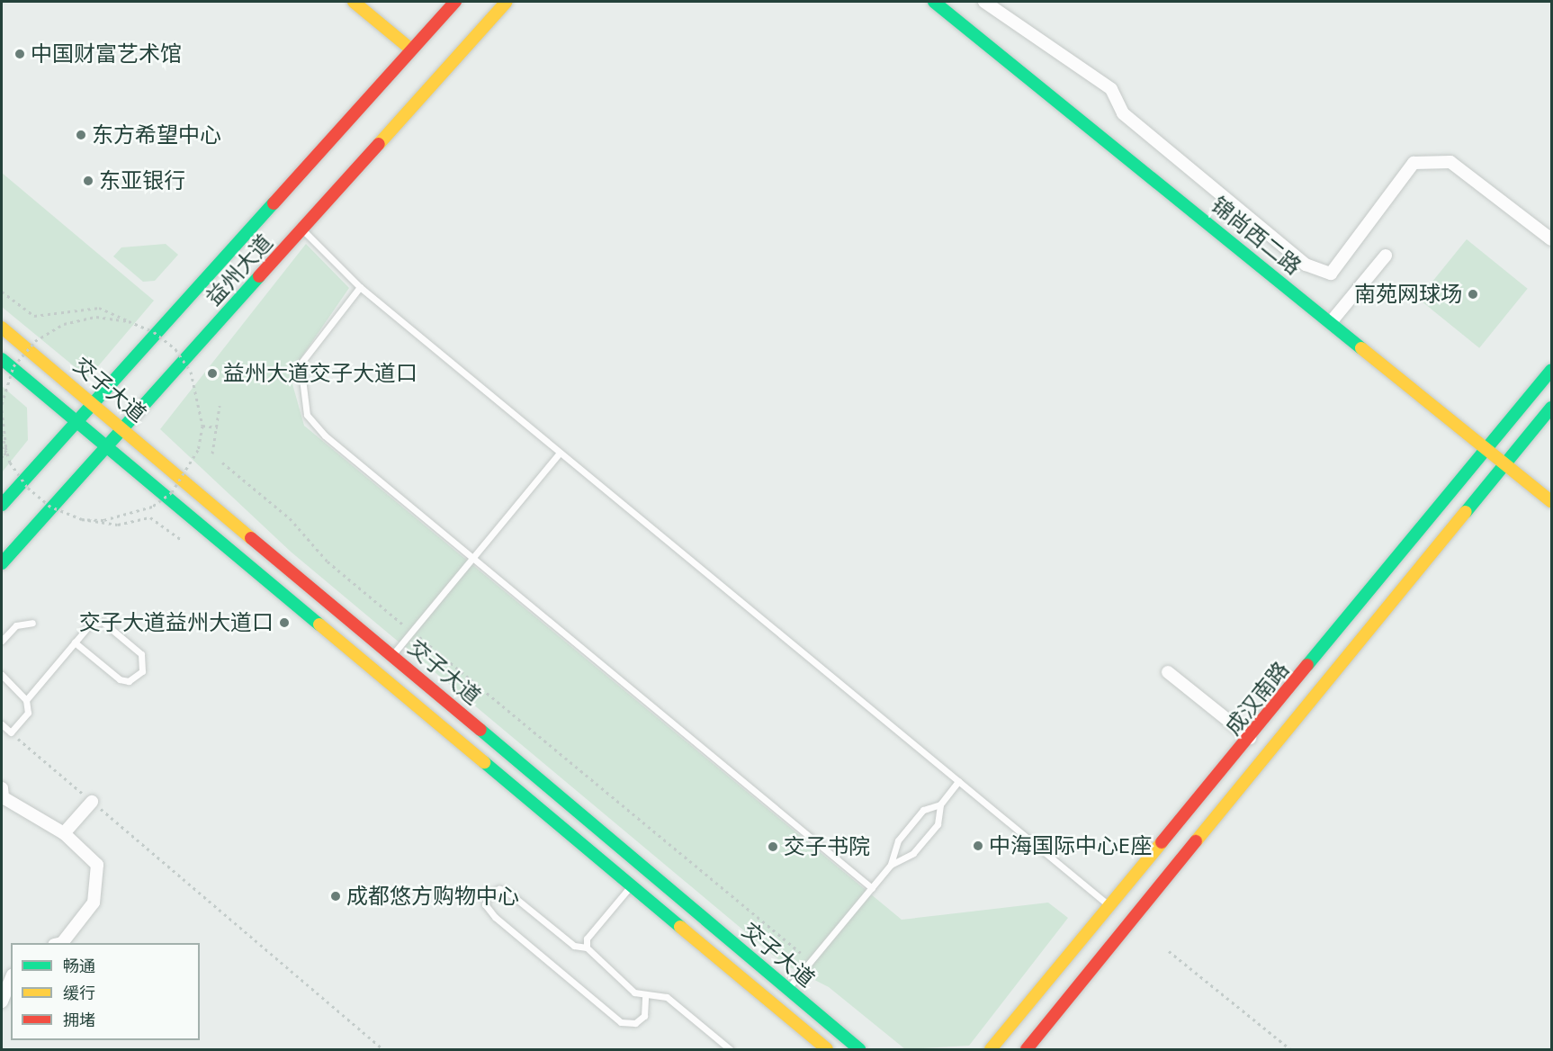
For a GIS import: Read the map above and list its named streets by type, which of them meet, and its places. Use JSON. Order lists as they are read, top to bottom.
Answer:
{
  "streets": {
    "main road": [
      "锦尚西二路",
      "益州大道",
      "交子大道",
      "成汉南路"
    ]
  },
  "crossings": [
    ["锦尚西二路", "成汉南路"],
    ["益州大道", "交子大道"]
  ],
  "places": [
    "中国财富艺术馆",
    "东方希望中心",
    "东亚银行",
    "南苑网球场",
    "益州大道交子大道口",
    "交子大道益州大道口",
    "中海国际中心E座",
    "交子书院",
    "成都悠方购物中心"
  ],
  "legend": ["畅通", "缓行", "拥堵"]
}
